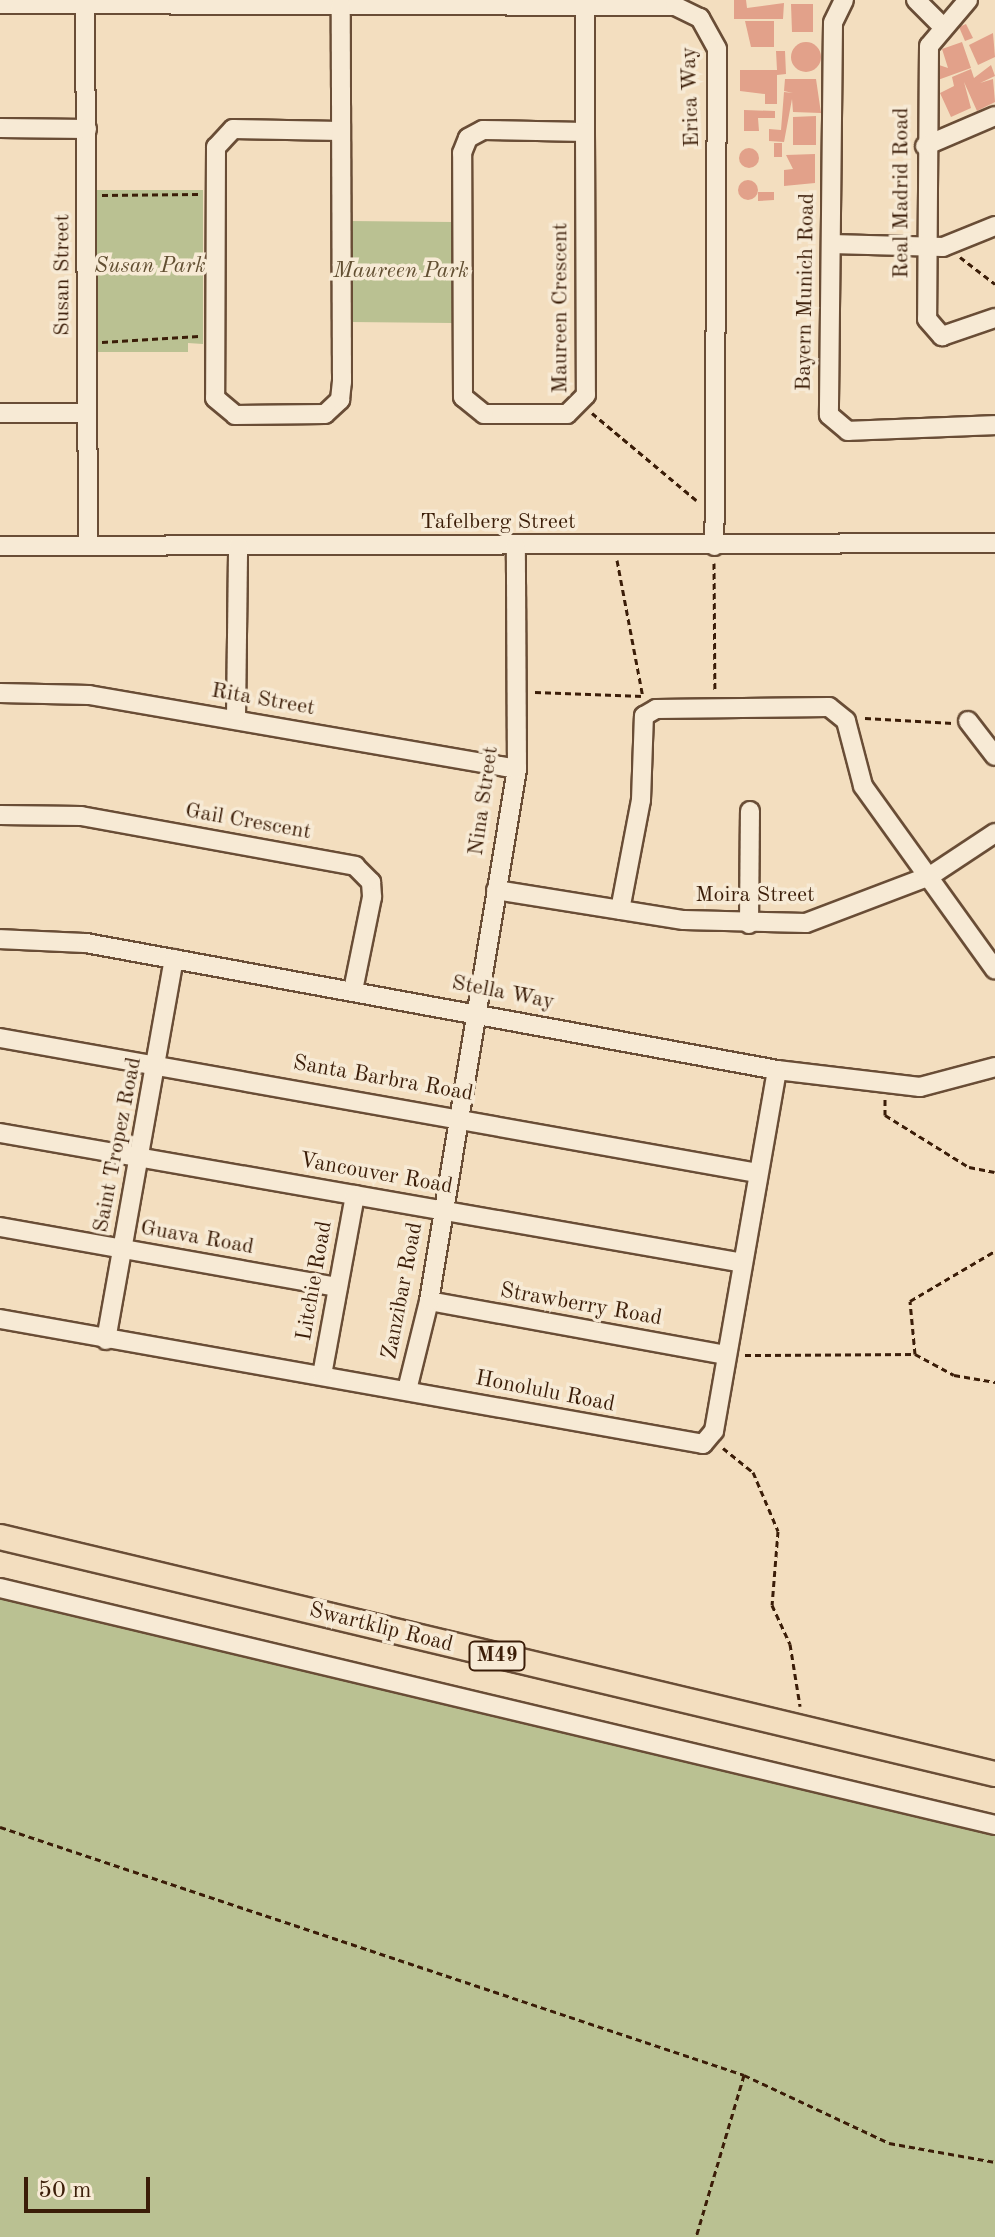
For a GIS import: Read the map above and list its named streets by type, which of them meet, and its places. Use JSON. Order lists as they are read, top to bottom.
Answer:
{
  "streets": {
    "main road": ["Swartklip Road", "M49"],
    "street": [
      "Erica Way",
      "Real Madrid Road",
      "Susan Street",
      "Bayern Munich Road",
      "Maureen Crescent",
      "Tafelberg Street",
      "Rita Street",
      "Nina Street",
      "Gail Crescent",
      "Moira Street",
      "Stella Way",
      "Santa Barbra Road",
      "Saint Tropez Road",
      "Vancouver Road",
      "Guava Road",
      "Litchie Road",
      "Zanzibar Road",
      "Strawberry Road",
      "Honolulu Road"
    ]
  },
  "crossings": [
    ["Erica Way", "Susan Street"],
    ["Erica Way", "Maureen Crescent"],
    ["Erica Way", "Tafelberg Street"],
    ["Susan Street", "Tafelberg Street"],
    ["Tafelberg Street", "Nina Street"],
    ["Rita Street", "Nina Street"],
    ["Nina Street", "Moira Street"],
    ["Nina Street", "Stella Way"],
    ["Nina Street", "Zanzibar Road"],
    ["Gail Crescent", "Stella Way"],
    ["Stella Way", "Saint Tropez Road"],
    ["Stella Way", "Zanzibar Road"],
    ["Santa Barbra Road", "Saint Tropez Road"],
    ["Santa Barbra Road", "Zanzibar Road"],
    ["Saint Tropez Road", "Vancouver Road"],
    ["Saint Tropez Road", "Guava Road"],
    ["Saint Tropez Road", "Honolulu Road"],
    ["Vancouver Road", "Litchie Road"],
    ["Vancouver Road", "Zanzibar Road"],
    ["Guava Road", "Litchie Road"],
    ["Litchie Road", "Honolulu Road"],
    ["Zanzibar Road", "Strawberry Road"],
    ["Zanzibar Road", "Honolulu Road"]
  ],
  "parks": ["Susan Park", "Maureen Park"],
  "scale_bar": "50 m"
}
